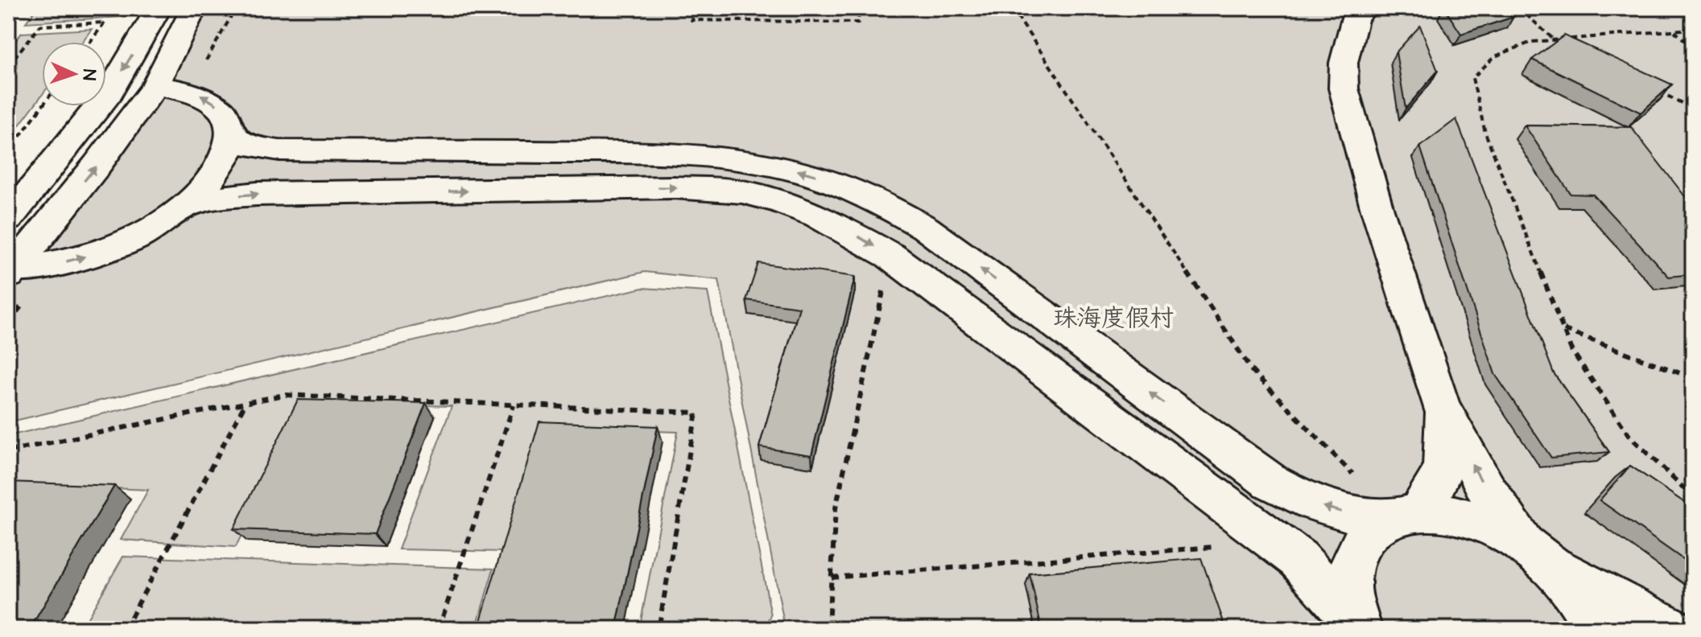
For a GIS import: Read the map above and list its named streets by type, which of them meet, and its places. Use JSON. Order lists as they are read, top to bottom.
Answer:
{
  "parks": ["珠海度假村"],
  "north": "right"
}
